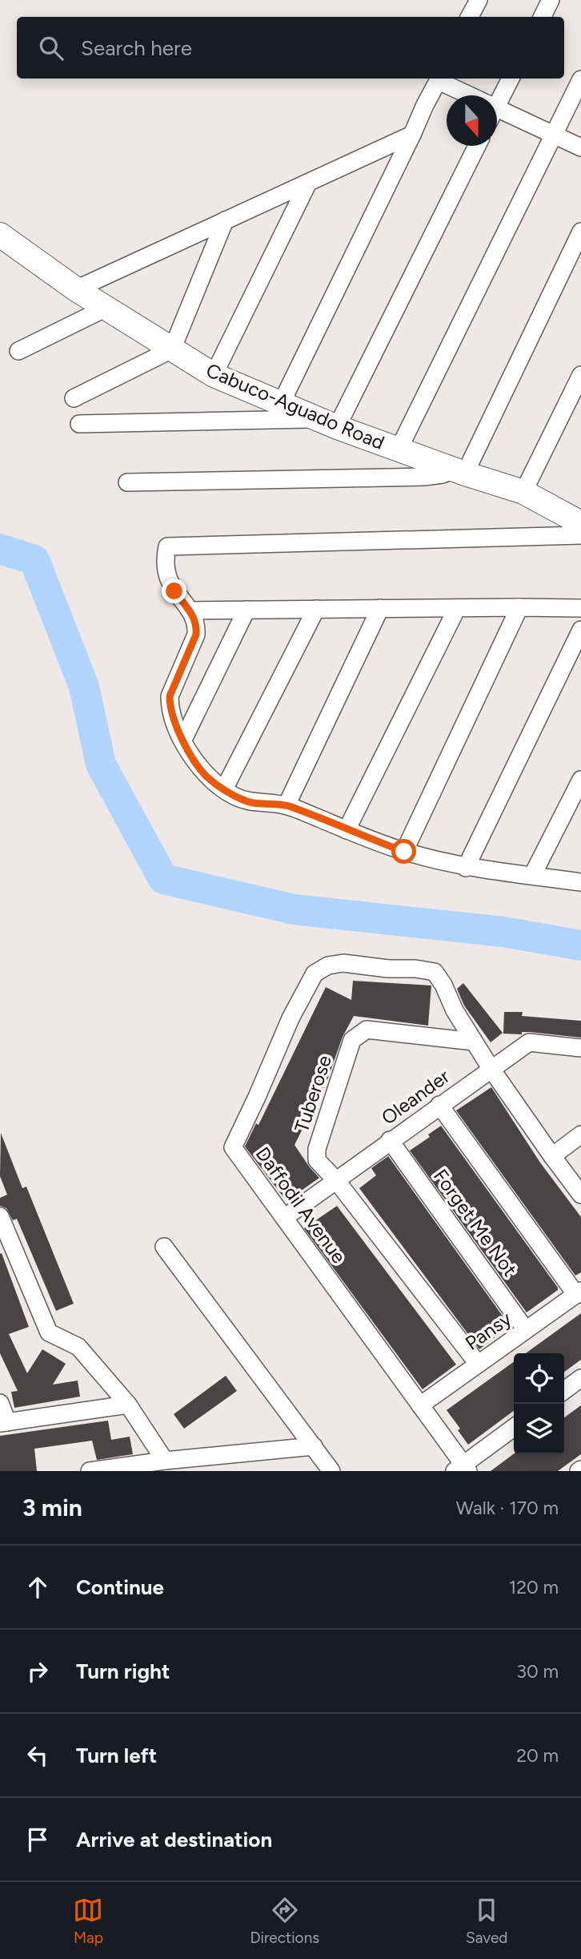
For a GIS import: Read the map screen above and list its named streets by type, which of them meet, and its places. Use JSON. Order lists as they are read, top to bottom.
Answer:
{
  "streets": {
    "street": [
      "Cabuco-Aguado Road",
      "Tuberose",
      "Oleander",
      "Daffodil Avenue",
      "Forget Me Not",
      "Pansy"
    ]
  },
  "crossings": [
    ["Tuberose", "Oleander"],
    ["Tuberose", "Daffodil Avenue"],
    ["Tuberose", "Pansy"],
    ["Oleander", "Daffodil Avenue"],
    ["Oleander", "Forget Me Not"],
    ["Daffodil Avenue", "Pansy"],
    ["Forget Me Not", "Pansy"]
  ],
  "north": "bottom",
  "page": {
    "search": "Search here",
    "heading": ["3 min", "Walk · 170 m"],
    "list": [
      ["Continue", "120 m"],
      ["Turn right", "30 m"],
      ["Turn left", "20 m"],
      "Arrive at destination"
    ],
    "nav": ["Map", "Directions", "Saved"]
  }
}
